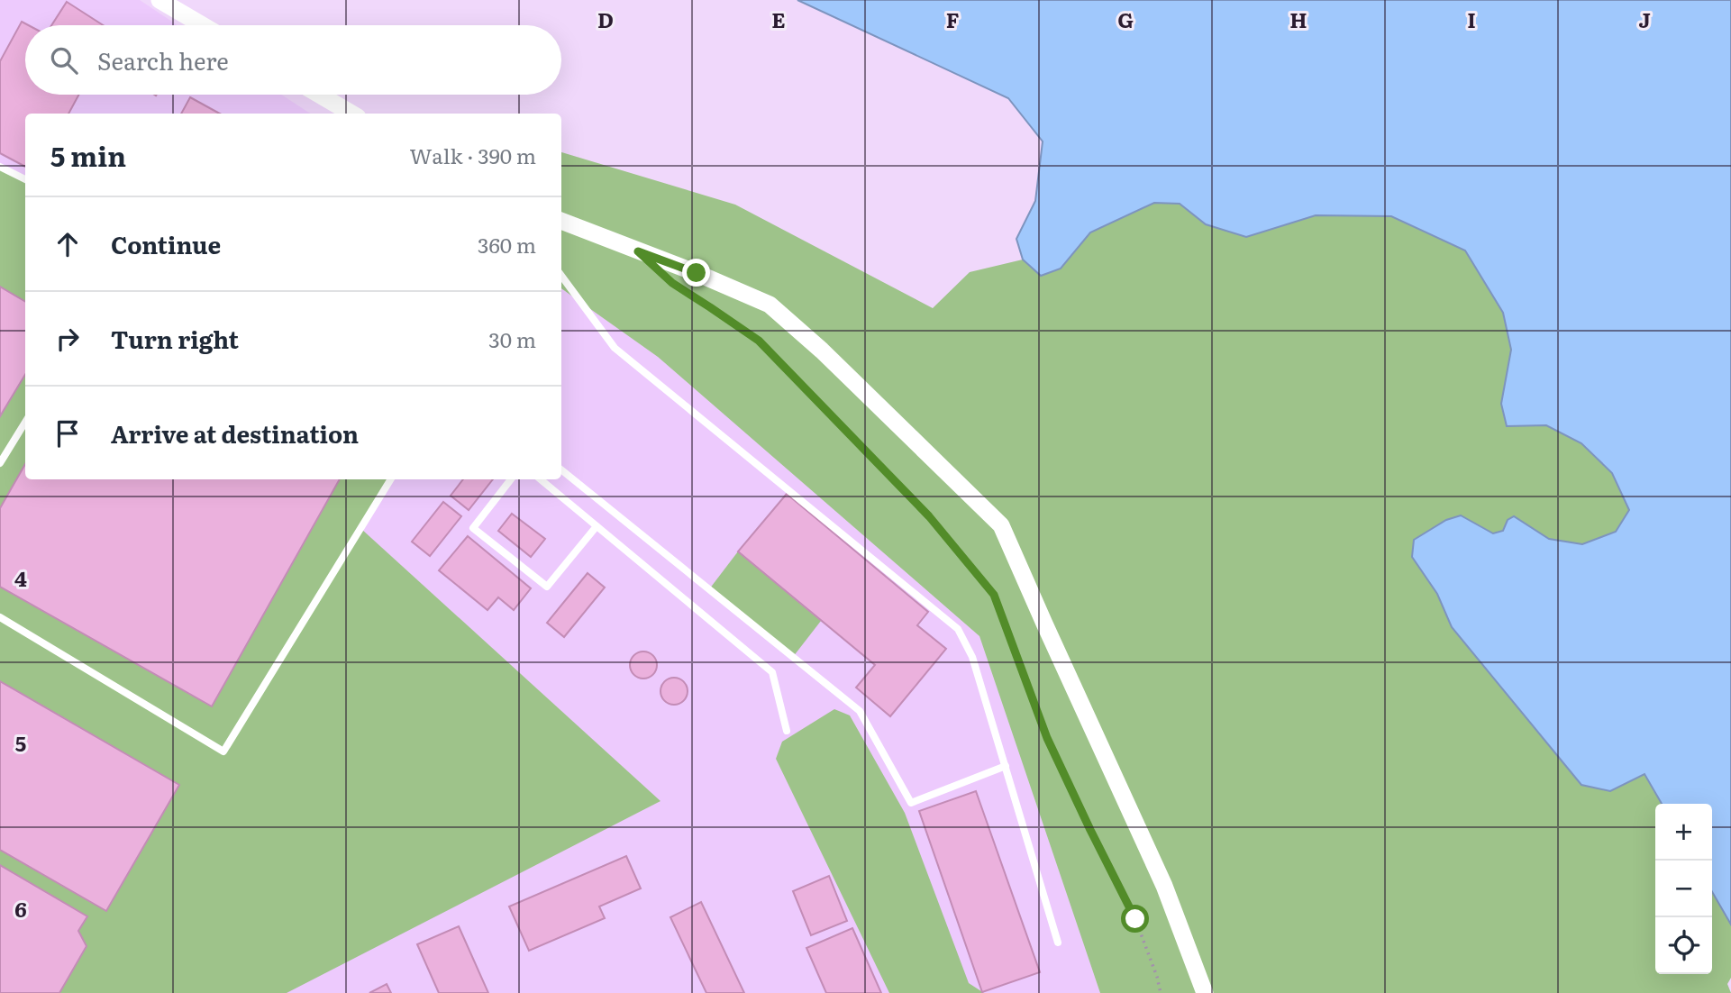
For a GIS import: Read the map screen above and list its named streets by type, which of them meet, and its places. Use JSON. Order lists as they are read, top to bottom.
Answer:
{
  "page": {
    "search": "Search here",
    "heading": ["5 min", "Walk · 390 m"],
    "list": [
      ["Continue", "360 m"],
      ["Turn right", "30 m"],
      "Arrive at destination"
    ],
    "map_buttons": ["+", "−"]
  },
  "grid": {
    "columns": [
      "D",
      "E",
      "F",
      "G",
      "H",
      "I",
      "J"
    ],
    "rows": ["4", "5", "6"]
  }
}
